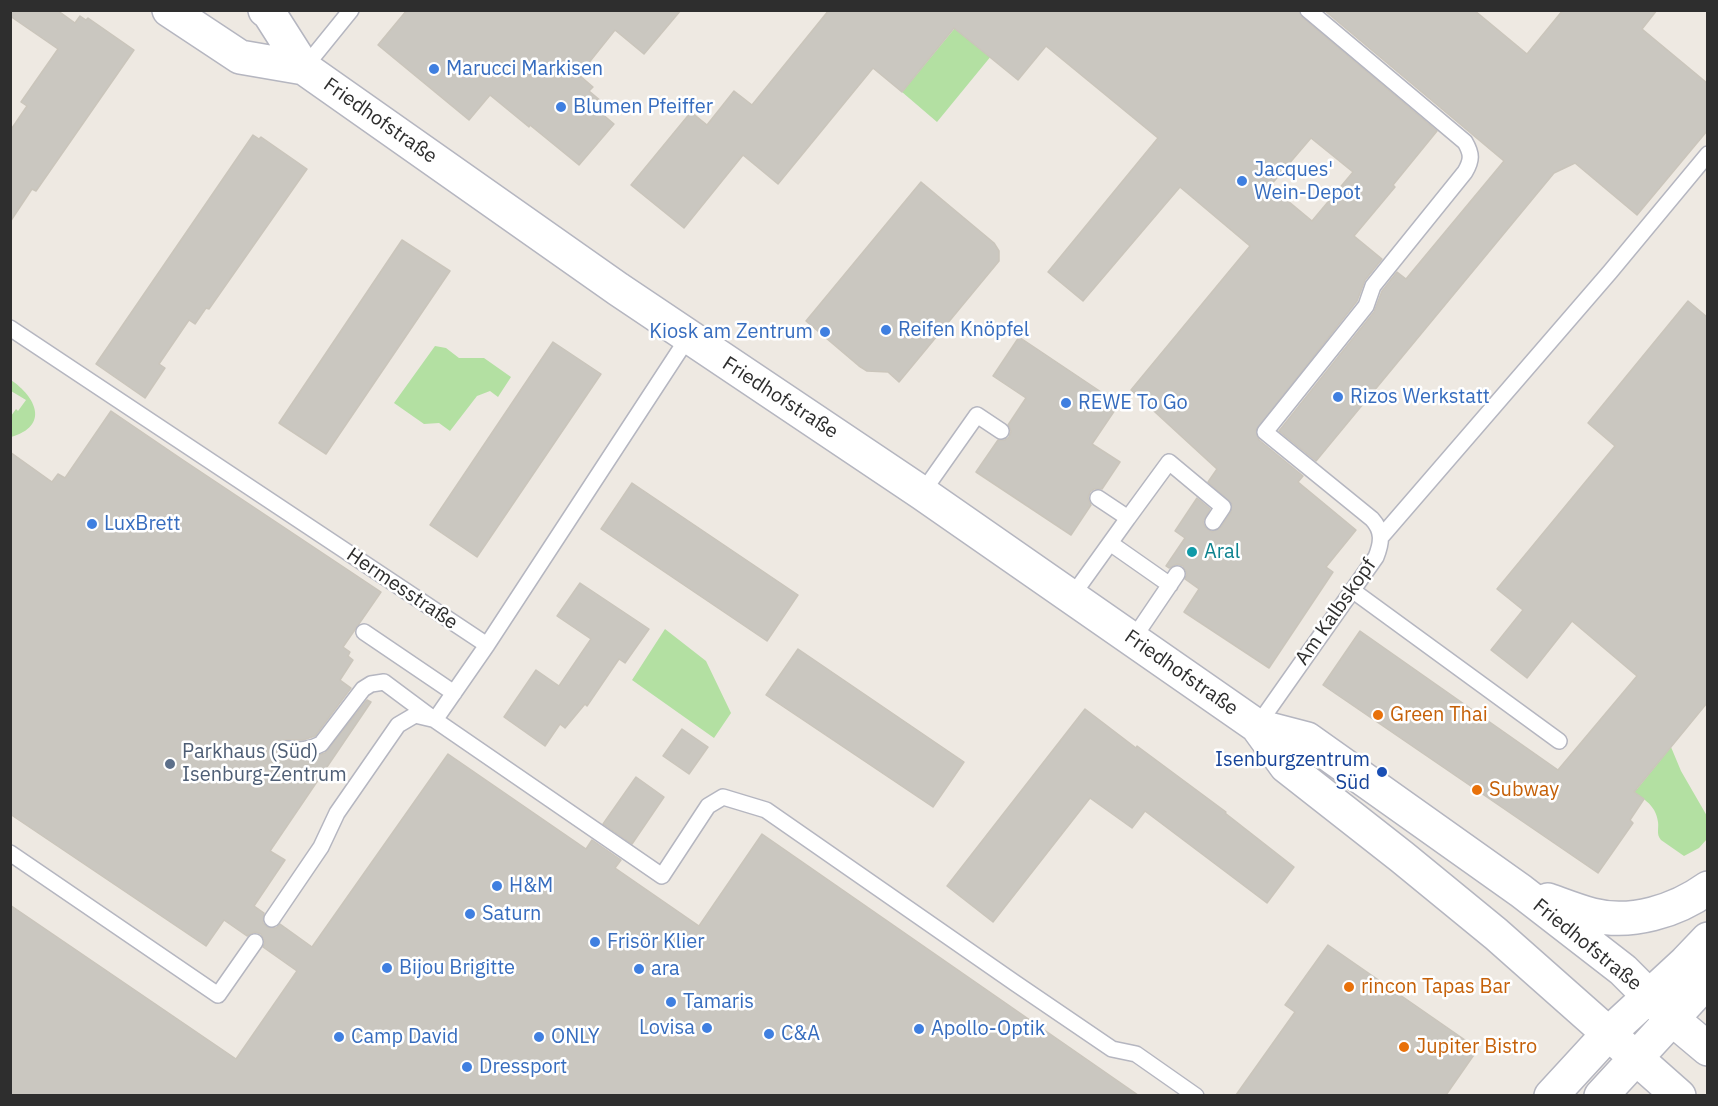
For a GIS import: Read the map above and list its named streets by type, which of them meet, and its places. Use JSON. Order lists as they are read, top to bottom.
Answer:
{
  "streets": {
    "main road": ["Friedhofstraße"],
    "lane": ["Hermesstraße", "Am Kalbskopf"]
  },
  "crossings": [
    ["Friedhofstraße", "Am Kalbskopf"]
  ],
  "places": [
    "Marucci Markisen",
    "Blumen Pfeiffer",
    "Jacques' Wein-Depot",
    "Reifen Knöpfel",
    "Kiosk am Zentrum",
    "Rizos Werkstatt",
    "REWE To Go",
    "LuxBrett",
    "Aral",
    "Green Thai",
    "Parkhaus (Süd) Isenburg-Zentrum",
    "Isenburgzentrum Süd",
    "Subway",
    "H&M",
    "Saturn",
    "Frisör Klier",
    "Bijou Brigitte",
    "ara",
    "rincon Tapas Bar",
    "Tamaris",
    "Lovisa",
    "Apollo-Optik",
    "C&A",
    "Camp David",
    "ONLY",
    "Jupiter Bistro",
    "Dressport"
  ]
}
